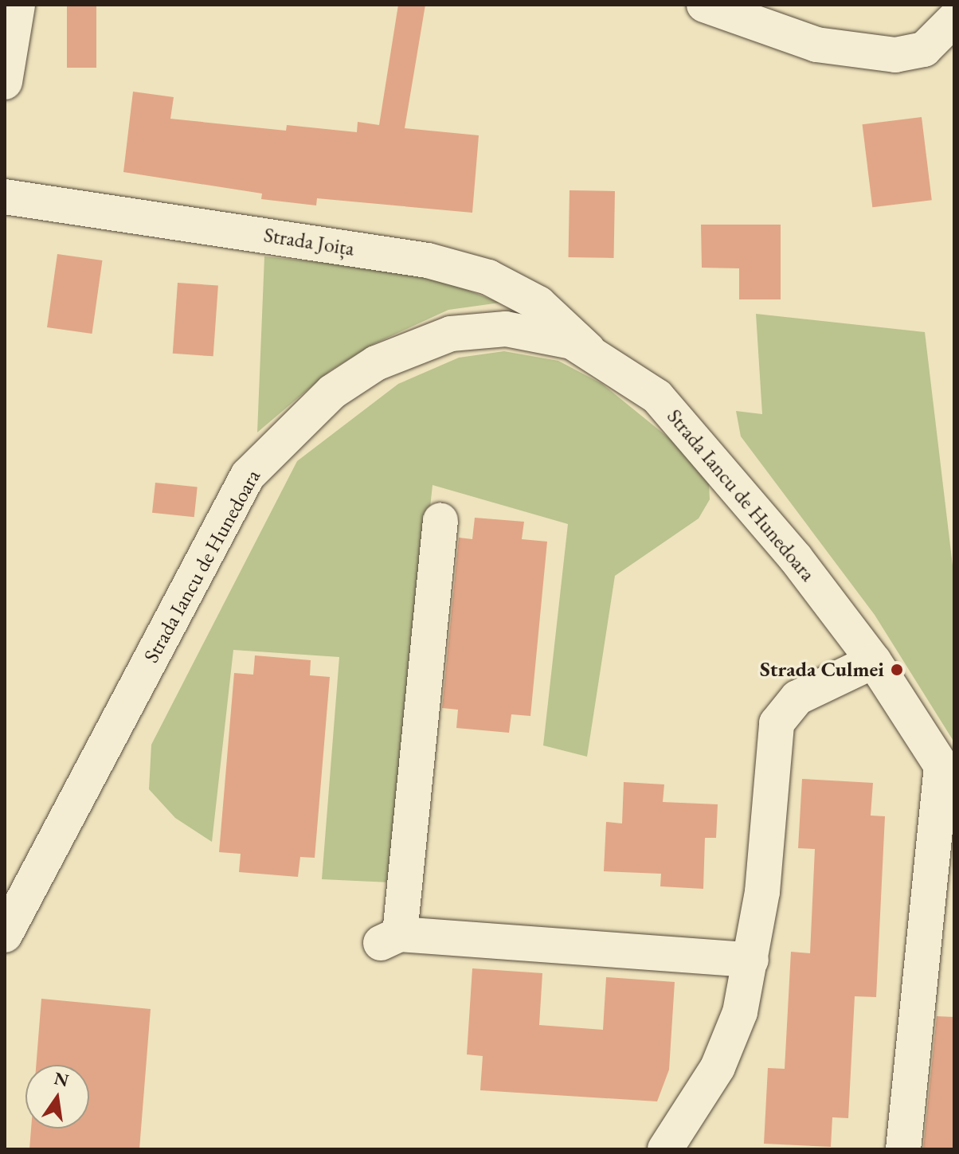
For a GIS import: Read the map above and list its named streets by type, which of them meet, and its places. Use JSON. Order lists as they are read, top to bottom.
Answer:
{
  "streets": {
    "street": ["Strada Joița", "Strada Iancu de Hunedoara"]
  },
  "crossings": [
    ["Strada Joița", "Strada Iancu de Hunedoara"]
  ],
  "places": ["Strada Culmei"],
  "north": "top"
}
